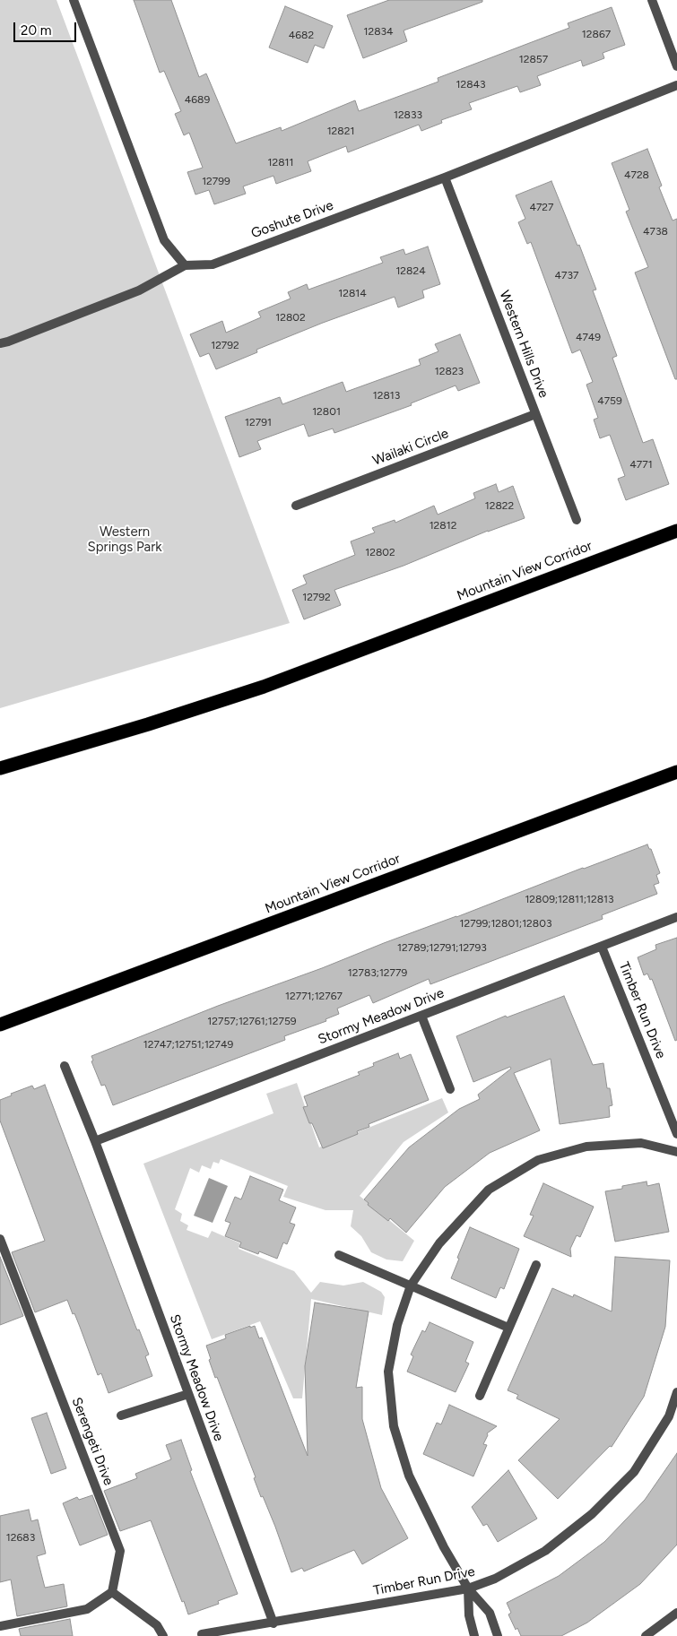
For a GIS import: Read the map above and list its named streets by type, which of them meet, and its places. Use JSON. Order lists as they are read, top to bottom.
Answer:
{
  "streets": {
    "highway": ["Mountain View Corridor"],
    "street": [
      "Goshute Drive",
      "Western Hills Drive",
      "Wailaki Circle",
      "Timber Run Drive",
      "Stormy Meadow Drive",
      "Serengeti Drive"
    ]
  },
  "crossings": [
    ["Goshute Drive", "Western Hills Drive"],
    ["Western Hills Drive", "Wailaki Circle"],
    ["Timber Run Drive", "Stormy Meadow Drive"]
  ],
  "parks": ["Western Springs Park"],
  "house_numbers": [
    "12834",
    "12867",
    "4682",
    "12857",
    "12843",
    "4689",
    "12833",
    "12821",
    "12811",
    "4728",
    "12799",
    "4727",
    "4738",
    "12824",
    "4737",
    "12814",
    "12802",
    "4749",
    "12792",
    "12823",
    "12813",
    "4759",
    "12801",
    "12791",
    "4771",
    "12822",
    "12812",
    "12802",
    "12792",
    "12809;12811;12813",
    "12799;12801;12803",
    "12789;12791;12793",
    "12783;12779",
    "12771;12767",
    "12757;12761;12759",
    "12747;12751;12749",
    "12683"
  ],
  "scale_bar": "20 m"
}
